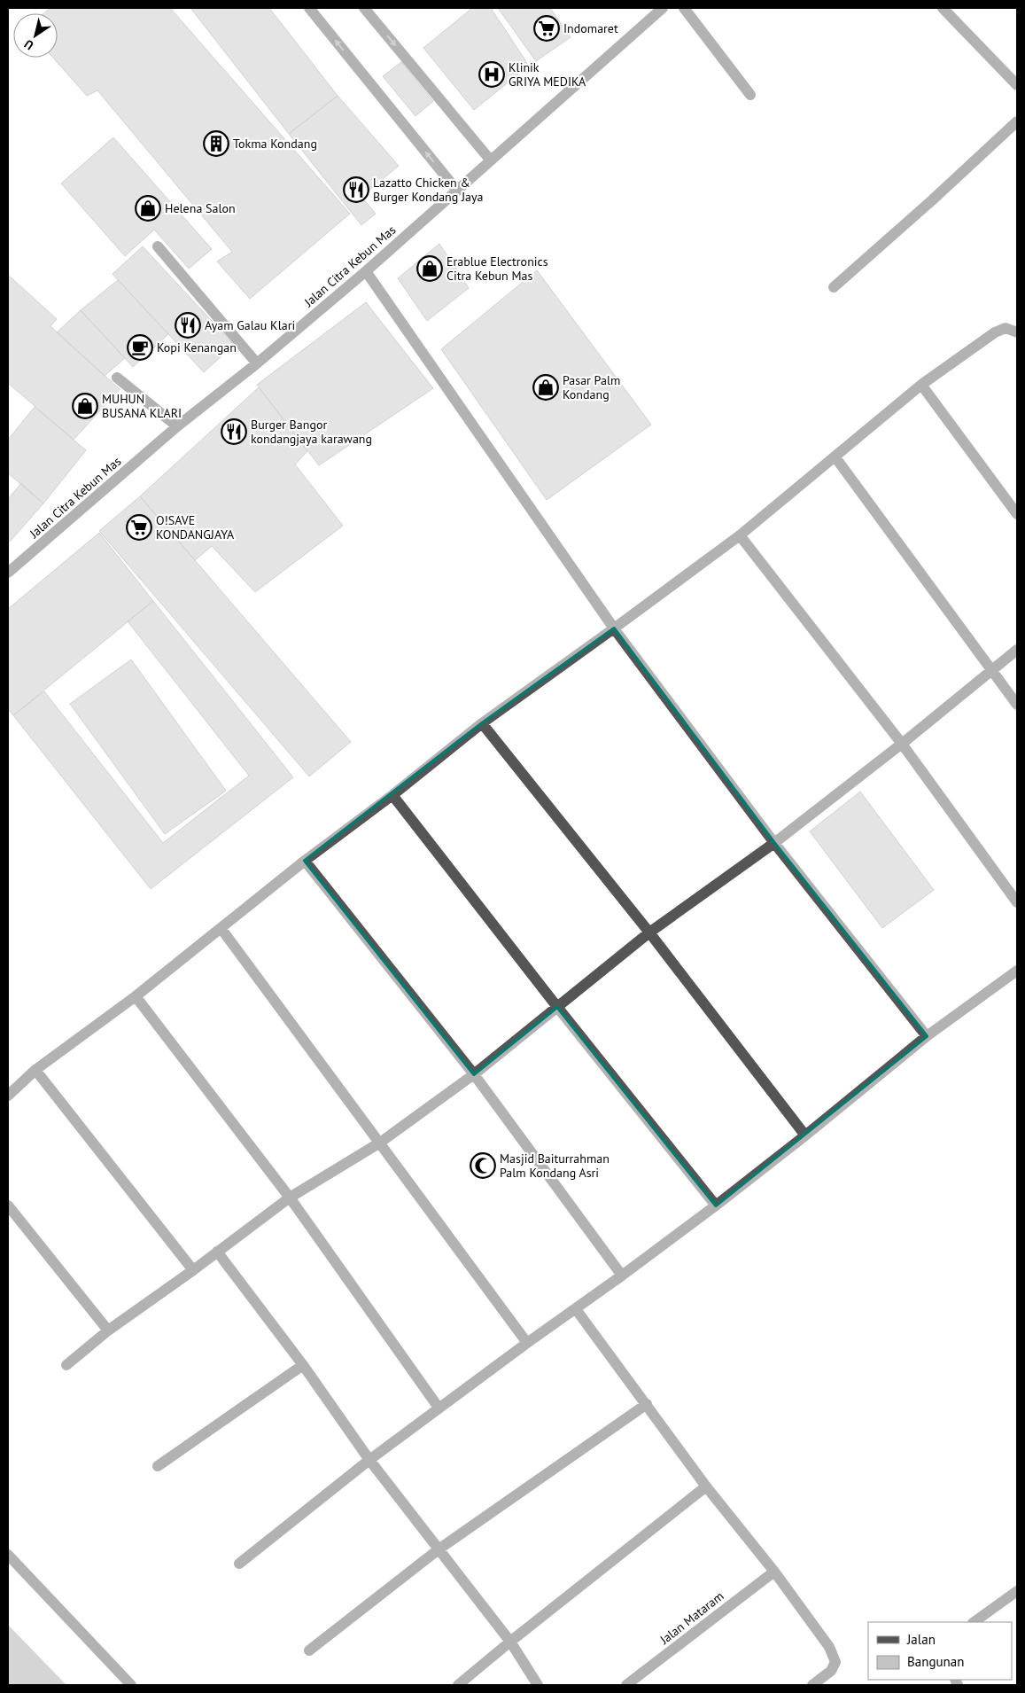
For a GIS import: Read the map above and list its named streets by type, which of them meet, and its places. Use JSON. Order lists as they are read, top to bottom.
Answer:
{
  "streets": {
    "street": ["Jalan Citra Kebun Mas", "Jalan Mataram"]
  },
  "places": {
    "supermarket": ["Indomaret", "O!SAVE KONDANGJAYA"],
    "hospital": ["Klinik GRIYA MEDIKA"],
    "building": ["Tokma Kondang"],
    "restaurant": ["Lazatto Chicken & Burger Kondang Jaya", "Ayam Galau Klari", "Burger Bangor kondangjaya karawang"],
    "shop": [
      "Helena Salon",
      "Erablue Electronics Citra Kebun Mas",
      "Pasar Palm Kondang",
      "MUHUN BUSANA KLARI"
    ],
    "cafe": ["Kopi Kenangan"],
    "mosque": ["Masjid Baiturrahman Palm Kondang Asri"]
  },
  "legend": ["Jalan", "Bangunan"],
  "north": "bottom left"
}
